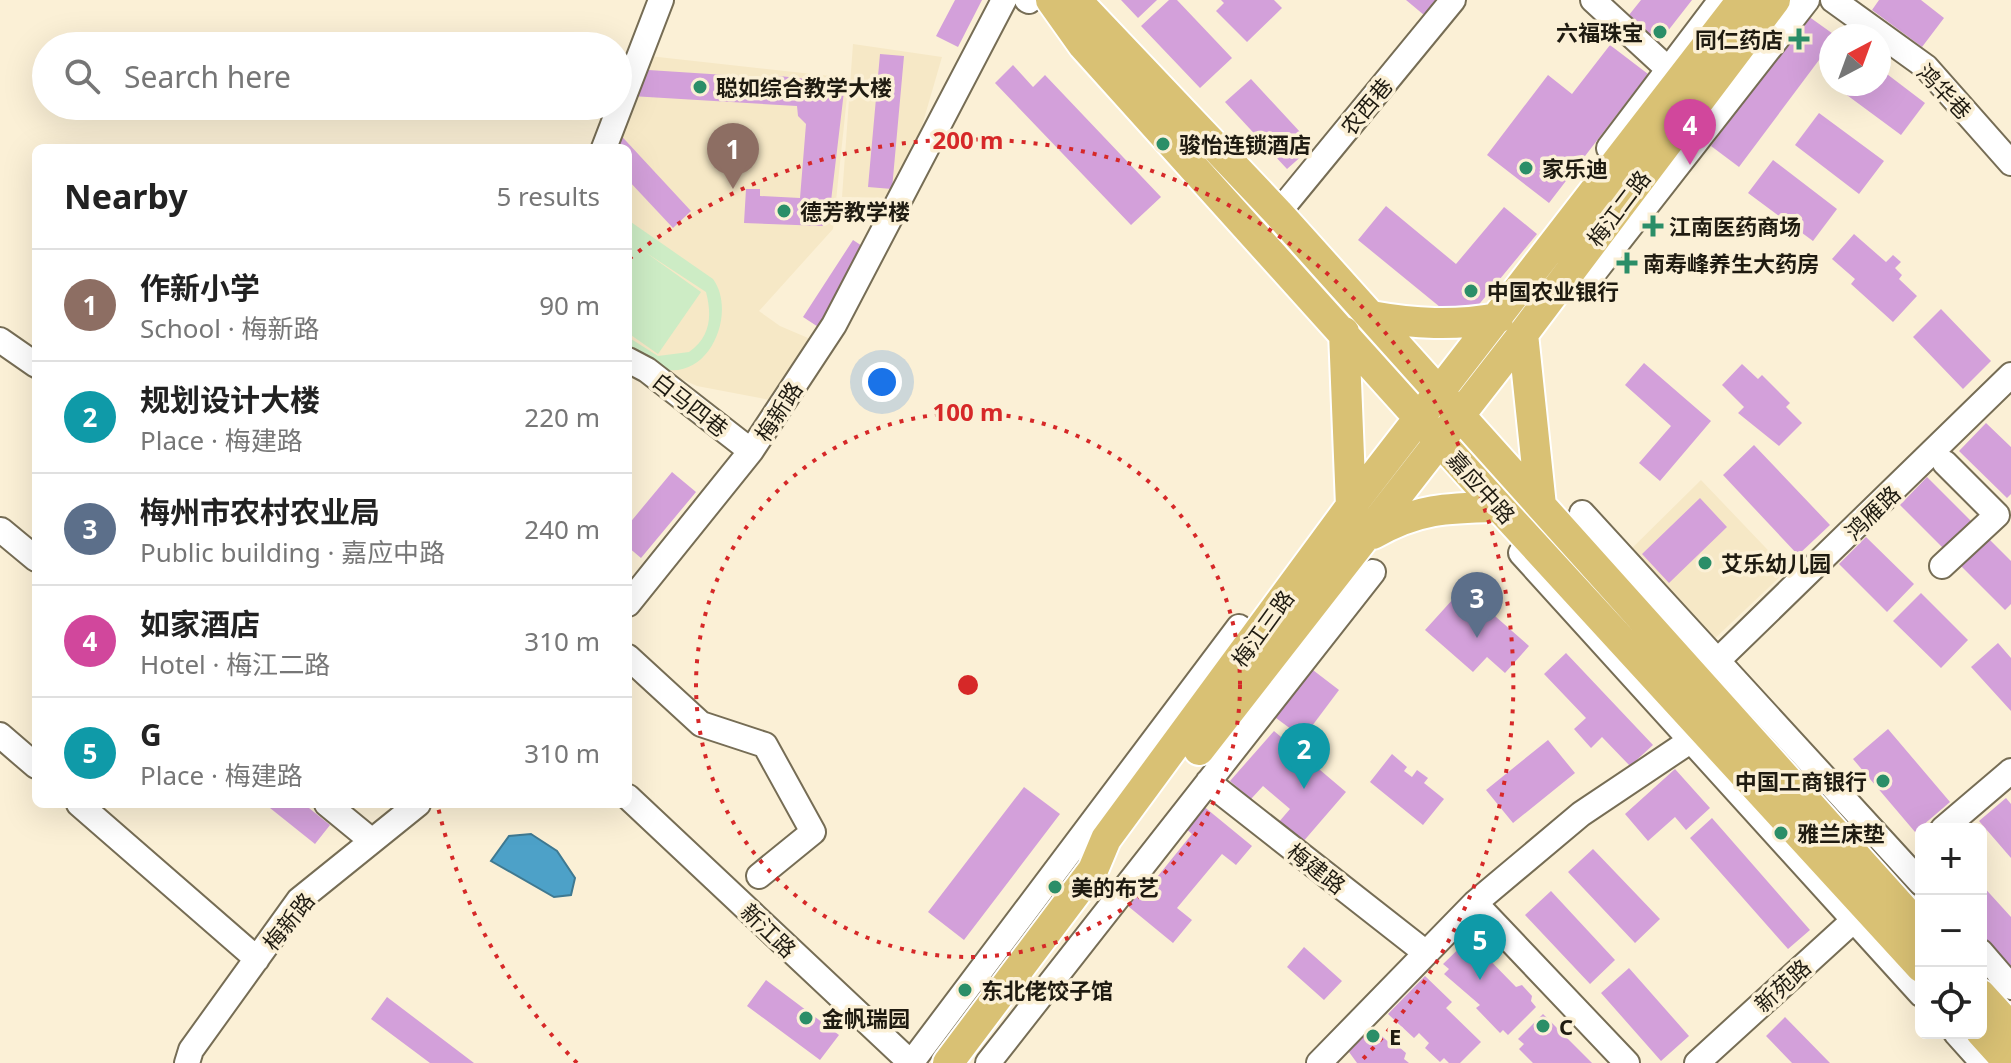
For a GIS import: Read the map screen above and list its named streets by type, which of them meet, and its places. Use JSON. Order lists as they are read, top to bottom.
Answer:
{
  "streets": {
    "main road": ["梅江二路", "嘉应中路", "梅江三路"],
    "street": [
      "鸿华巷",
      "农西巷",
      "白马四巷",
      "梅新路",
      "鸿雁路",
      "梅建路",
      "新江路",
      "新苑路"
    ]
  },
  "crossings": [
    ["农西巷", "嘉应中路"],
    ["梅江二路", "嘉应中路"],
    ["梅江二路", "梅江三路"],
    ["白马四巷", "梅新路"],
    ["嘉应中路", "鸿雁路"],
    ["嘉应中路", "梅江三路"],
    ["嘉应中路", "新苑路"]
  ],
  "places": {
    "other": [
      "六福珠宝",
      "聪如综合教学大楼",
      "骏怡连锁酒店",
      "家乐迪",
      "德芳教学楼",
      "中国农业银行",
      "艾乐幼儿园",
      "中国工商银行",
      "雅兰床垫",
      "美的布艺",
      "东北佬饺子馆",
      "金帆瑞园",
      "C",
      "E"
    ],
    "health": ["同仁药店", "江南医药商场", "南寿峰养生大药房"]
  },
  "north": "top right",
  "page": {
    "search": "Search here",
    "pins": [
      "4",
      "1",
      "3",
      "2",
      "5"
    ],
    "heading": ["Nearby", "5 results"],
    "list": [
      {
        "mark": "1",
        "name": "作新小学",
        "note": "School · 梅新路",
        "value": "90 m"
      },
      {
        "mark": "2",
        "name": "规划设计大楼",
        "note": "Place · 梅建路",
        "value": "220 m"
      },
      {
        "mark": "3",
        "name": "梅州市农村农业局",
        "note": "Public building · 嘉应中路",
        "value": "240 m"
      },
      {
        "mark": "4",
        "name": "如家酒店",
        "note": "Hotel · 梅江二路",
        "value": "310 m"
      },
      {
        "mark": "5",
        "name": "G",
        "note": "Place · 梅建路",
        "value": "310 m"
      }
    ],
    "map_buttons": ["+", "−"]
  },
  "rings": ["200 m", "100 m"]
}
